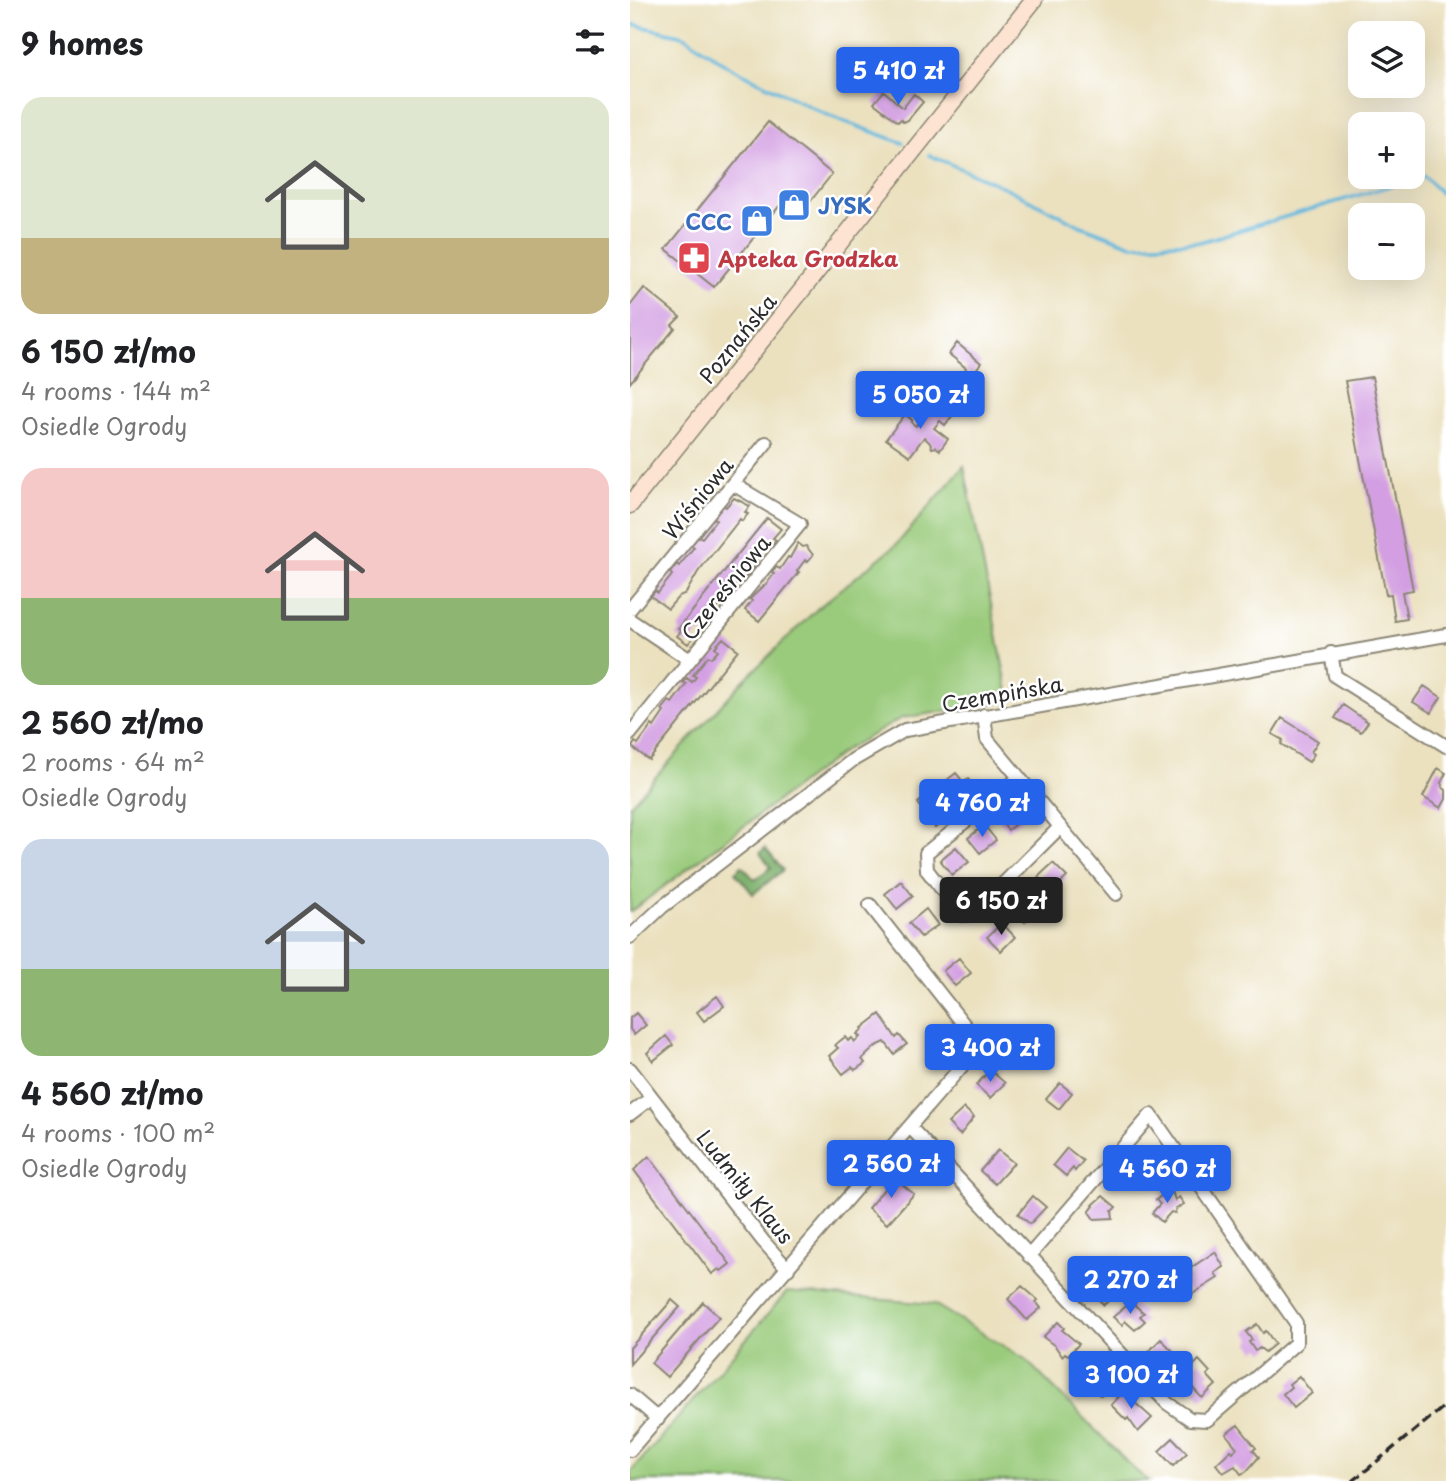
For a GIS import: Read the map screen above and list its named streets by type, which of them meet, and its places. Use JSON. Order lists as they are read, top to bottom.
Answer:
{
  "streets": {
    "street": [
      "Poznańska",
      "Wiśniowa",
      "Czereśniowa",
      "Czempińska",
      "Ludmiły Klaus"
    ]
  },
  "crossings": [
    ["Wiśniowa", "Czereśniowa"]
  ],
  "places": {
    "shop": ["JYSK", "CCC"],
    "pharmacy": ["Apteka Grodzka"]
  },
  "page": {
    "heading": "9 homes",
    "map_buttons": ["+", "−"],
    "price": [
      "5 410 zł",
      "5 050 zł",
      "4 760 zł",
      "6 150 zł",
      "3 400 zł",
      "2 560 zł",
      "4 560 zł",
      "2 270 zł",
      "3 100 zł"
    ],
    "list": [
      {
        "name": "6 150 zł/mo",
        "note": "4 rooms · 144 m² · Osiedle Ogrody"
      },
      {
        "name": "2 560 zł/mo",
        "note": "2 rooms · 64 m² · Osiedle Ogrody"
      },
      {
        "name": "4 560 zł/mo",
        "note": "4 rooms · 100 m² · Osiedle Ogrody"
      }
    ]
  }
}
